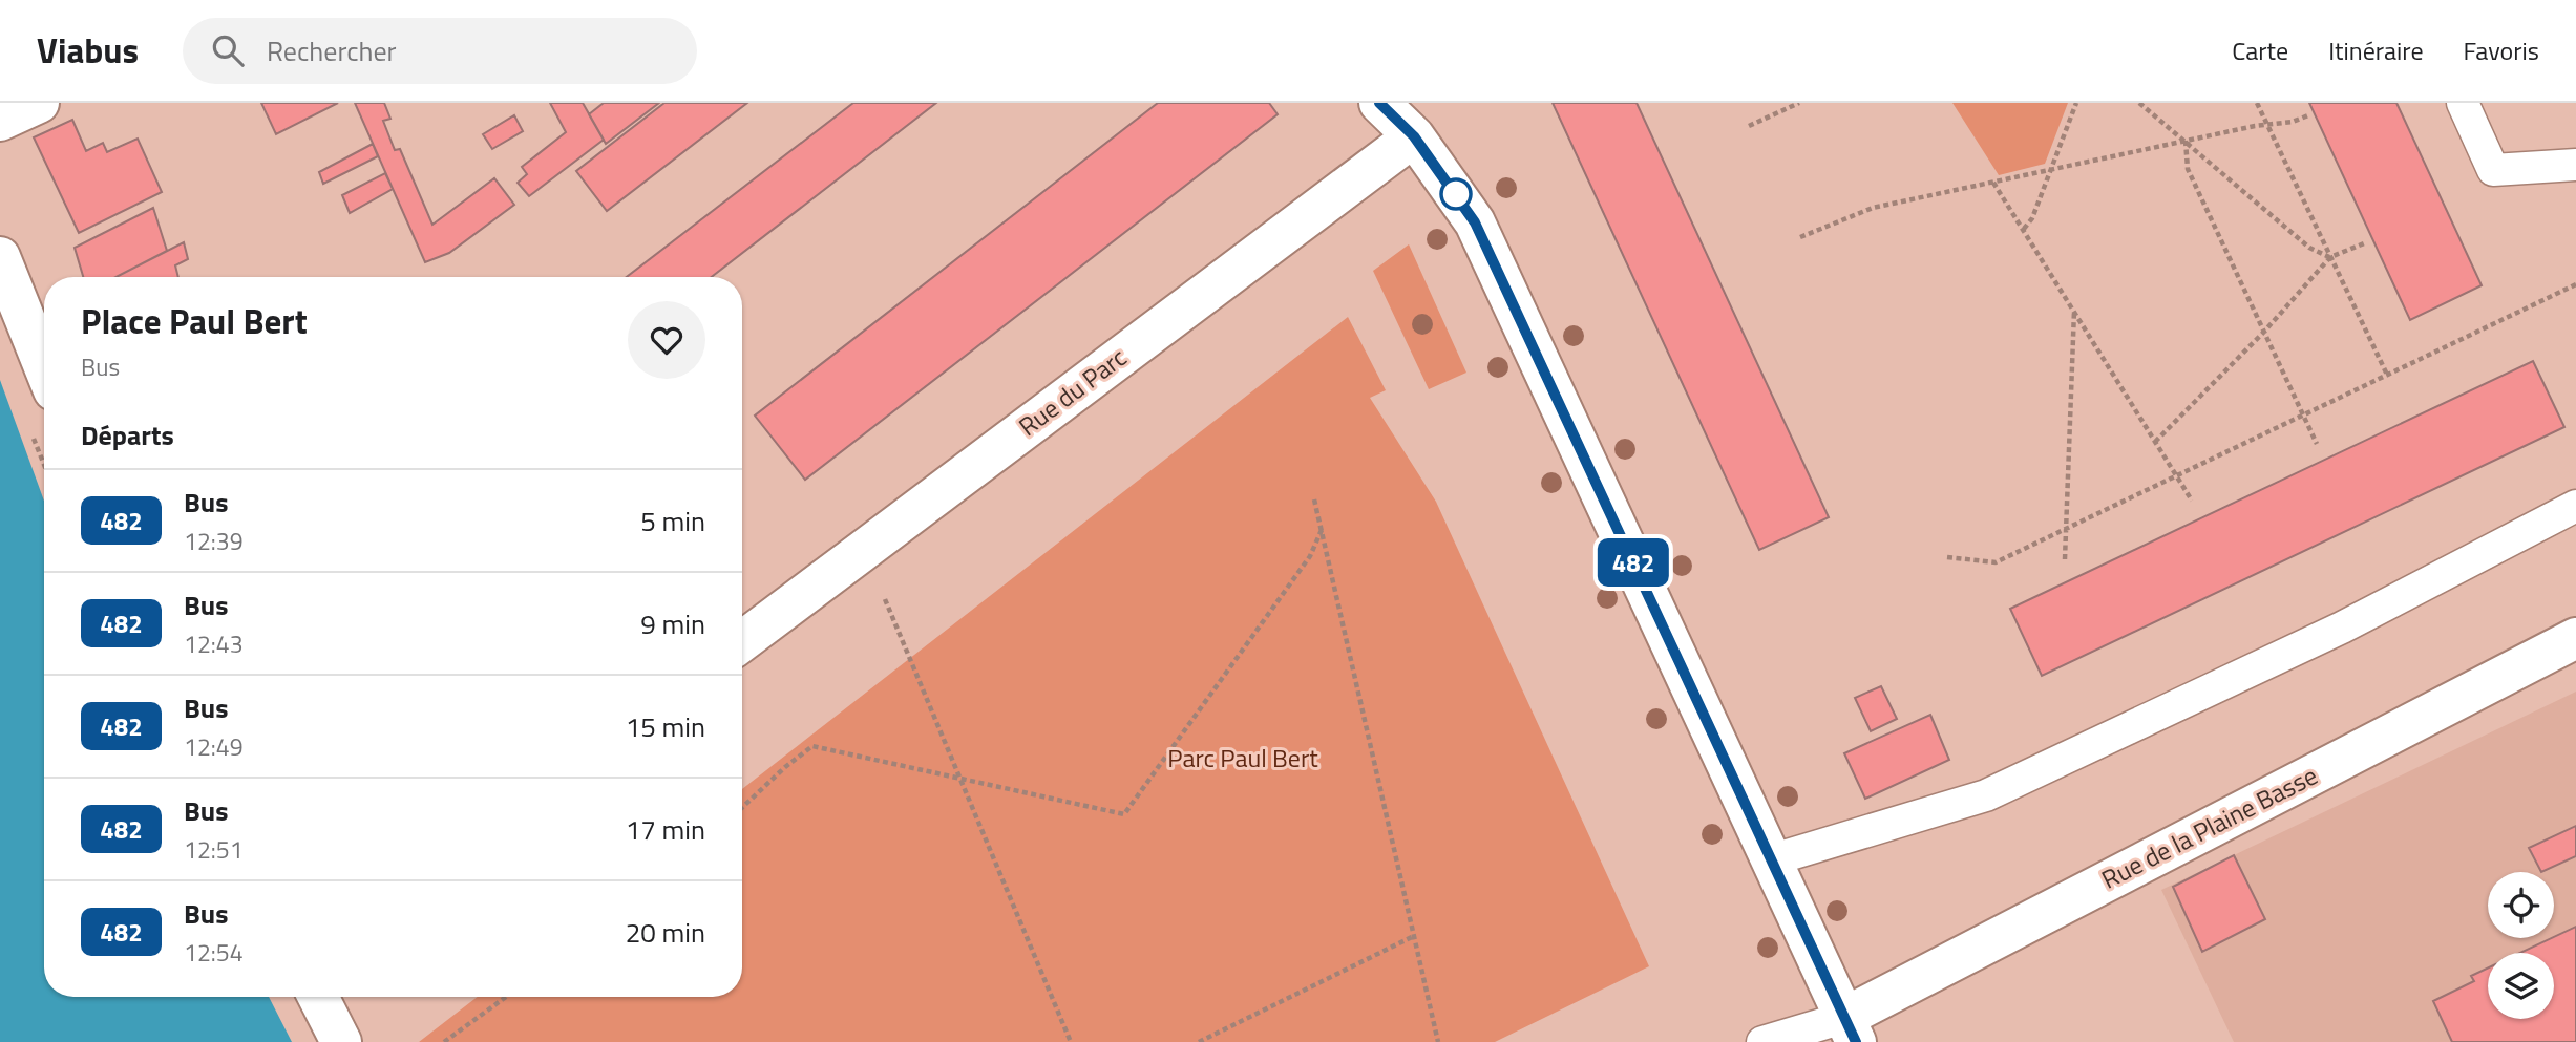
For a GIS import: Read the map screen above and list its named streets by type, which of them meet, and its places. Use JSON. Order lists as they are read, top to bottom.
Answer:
{
  "streets": {
    "street": ["Rue du Parc", "Rue de la Plaine Basse"]
  },
  "parks": ["Parc Paul Bert"],
  "lines": ["bus line 482"],
  "page": {
    "header": "Viabus",
    "search": "Rechercher",
    "nav": ["Carte", "Itinéraire", "Favoris"],
    "on_map": "482",
    "heading": [
      ["Place Paul Bert", "Bus"],
      "Départs"
    ],
    "list": [
      {
        "mark": "482",
        "name": "Bus",
        "note": "12:39",
        "value": "5 min"
      },
      {
        "mark": "482",
        "name": "Bus",
        "note": "12:43",
        "value": "9 min"
      },
      {
        "mark": "482",
        "name": "Bus",
        "note": "12:49",
        "value": "15 min"
      },
      {
        "mark": "482",
        "name": "Bus",
        "note": "12:51",
        "value": "17 min"
      },
      {
        "mark": "482",
        "name": "Bus",
        "note": "12:54",
        "value": "20 min"
      }
    ]
  }
}
